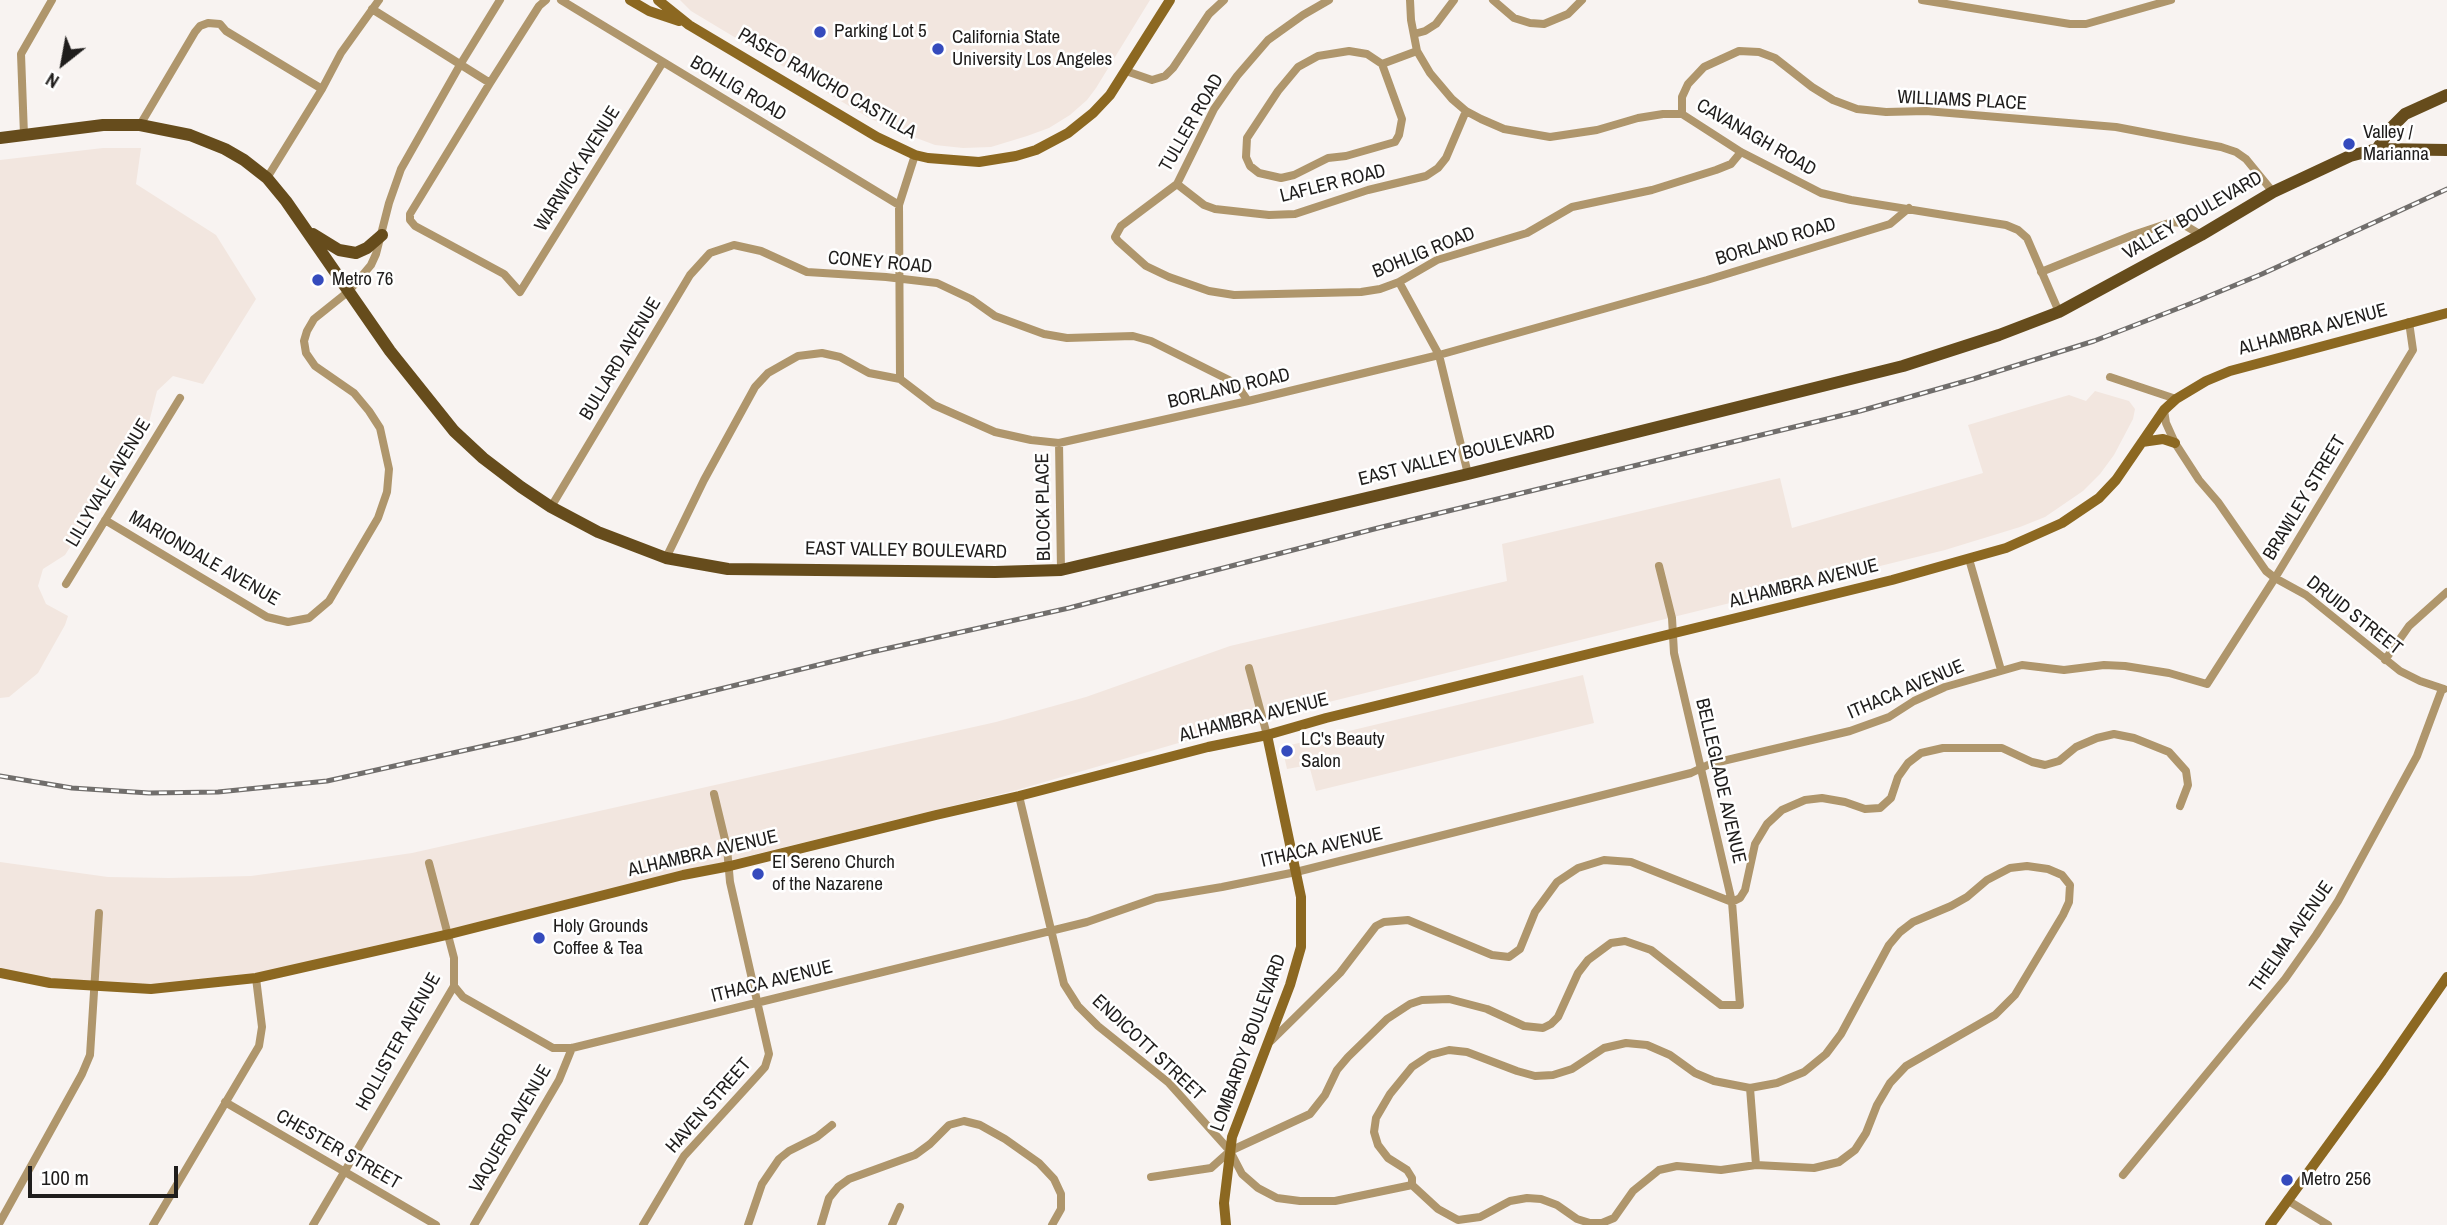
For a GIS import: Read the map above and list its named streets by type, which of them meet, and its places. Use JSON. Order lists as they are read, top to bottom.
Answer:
{
  "streets": {
    "main road": [
      "PASEO RANCHO CASTILLA",
      "VALLEY BOULEVARD",
      "ALHAMBRA AVENUE",
      "EAST VALLEY BOULEVARD",
      "LOMBARDY BOULEVARD"
    ],
    "street": [
      "BOHLIG ROAD",
      "WILLIAMS PLACE",
      "TULLER ROAD",
      "CAVANAGH ROAD",
      "WARWICK AVENUE",
      "LAFLER ROAD",
      "BORLAND ROAD",
      "CONEY ROAD",
      "BULLARD AVENUE",
      "LILLYVALE AVENUE",
      "BRAWLEY STREET",
      "BLOCK PLACE",
      "MARIONDALE AVENUE",
      "DRUID STREET",
      "ITHACA AVENUE",
      "BELLEGLADE AVENUE",
      "THELMA AVENUE",
      "HOLLISTER AVENUE",
      "ENDICOTT STREET",
      "HAVEN STREET",
      "VAQUERO AVENUE",
      "CHESTER STREET"
    ]
  },
  "crossings": [
    ["BOHLIG ROAD", "TULLER ROAD"],
    ["BOHLIG ROAD", "CAVANAGH ROAD"],
    ["BOHLIG ROAD", "WARWICK AVENUE"],
    ["WILLIAMS PLACE", "CAVANAGH ROAD"],
    ["WILLIAMS PLACE", "VALLEY BOULEVARD"],
    ["TULLER ROAD", "LAFLER ROAD"],
    ["CAVANAGH ROAD", "LAFLER ROAD"],
    ["CAVANAGH ROAD", "VALLEY BOULEVARD"],
    ["CAVANAGH ROAD", "BORLAND ROAD"],
    ["VALLEY BOULEVARD", "EAST VALLEY BOULEVARD"],
    ["BORLAND ROAD", "CONEY ROAD"],
    ["BORLAND ROAD", "EAST VALLEY BOULEVARD"],
    ["BORLAND ROAD", "BLOCK PLACE"],
    ["CONEY ROAD", "BULLARD AVENUE"],
    ["ALHAMBRA AVENUE", "BRAWLEY STREET"],
    ["ALHAMBRA AVENUE", "DRUID STREET"],
    ["ALHAMBRA AVENUE", "BELLEGLADE AVENUE"],
    ["ALHAMBRA AVENUE", "HOLLISTER AVENUE"],
    ["ALHAMBRA AVENUE", "LOMBARDY BOULEVARD"],
    ["ALHAMBRA AVENUE", "ENDICOTT STREET"],
    ["ALHAMBRA AVENUE", "HAVEN STREET"],
    ["BULLARD AVENUE", "EAST VALLEY BOULEVARD"],
    ["EAST VALLEY BOULEVARD", "BLOCK PLACE"],
    ["EAST VALLEY BOULEVARD", "MARIONDALE AVENUE"],
    ["LILLYVALE AVENUE", "MARIONDALE AVENUE"],
    ["BRAWLEY STREET", "DRUID STREET"],
    ["BRAWLEY STREET", "ITHACA AVENUE"],
    ["DRUID STREET", "THELMA AVENUE"],
    ["ITHACA AVENUE", "BELLEGLADE AVENUE"],
    ["ITHACA AVENUE", "HOLLISTER AVENUE"],
    ["ITHACA AVENUE", "LOMBARDY BOULEVARD"],
    ["ITHACA AVENUE", "ENDICOTT STREET"],
    ["ITHACA AVENUE", "HAVEN STREET"],
    ["ITHACA AVENUE", "VAQUERO AVENUE"],
    ["BELLEGLADE AVENUE", "LOMBARDY BOULEVARD"],
    ["BELLEGLADE AVENUE", "ENDICOTT STREET"],
    ["HOLLISTER AVENUE", "CHESTER STREET"],
    ["LOMBARDY BOULEVARD", "ENDICOTT STREET"]
  ],
  "places": [
    "Parking Lot 5",
    "California State University Los Angeles",
    "Valley / Marianna",
    "Metro 76",
    "LC's Beauty Salon",
    "El Sereno Church of the Nazarene",
    "Holy Grounds Coffee & Tea",
    "Metro 256"
  ],
  "scale_bar": "100 m",
  "north": "bottom left"
}
